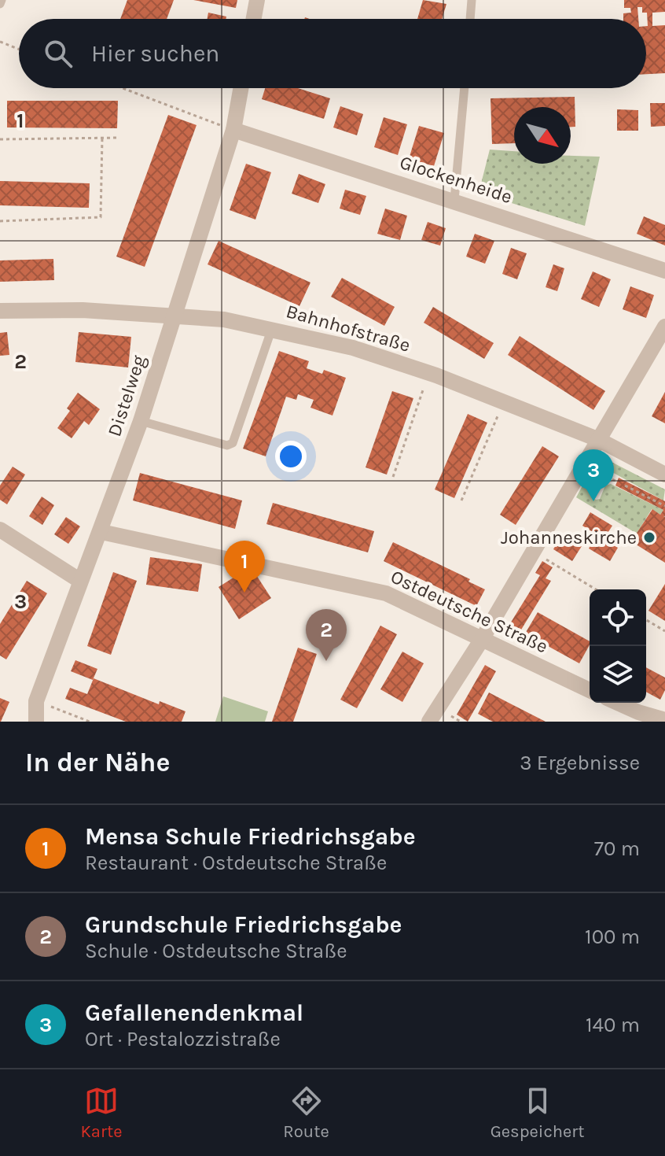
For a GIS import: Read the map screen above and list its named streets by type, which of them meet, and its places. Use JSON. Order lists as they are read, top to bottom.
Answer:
{
  "streets": {
    "street": [
      "Glockenheide",
      "Bahnhofstraße",
      "Distelweg",
      "Ostdeutsche Straße"
    ]
  },
  "crossings": [
    ["Glockenheide", "Distelweg"],
    ["Bahnhofstraße", "Distelweg"],
    ["Distelweg", "Ostdeutsche Straße"]
  ],
  "places": ["Johanneskirche"],
  "north": "bottom right",
  "page": {
    "search": "Hier suchen",
    "pins": ["3", "1", "2"],
    "heading": ["In der Nähe", "3 Ergebnisse"],
    "list": [
      {
        "mark": "1",
        "name": "Mensa Schule Friedrichsgabe",
        "note": "Restaurant · Ostdeutsche Straße",
        "value": "70 m"
      },
      {
        "mark": "2",
        "name": "Grundschule Friedrichsgabe",
        "note": "Schule · Ostdeutsche Straße",
        "value": "100 m"
      },
      {
        "mark": "3",
        "name": "Gefallenendenkmal",
        "note": "Ort · Pestalozzistraße",
        "value": "140 m"
      }
    ],
    "nav": ["Karte", "Route", "Gespeichert"]
  },
  "grid": {
    "rows": ["1", "2", "3"]
  }
}
